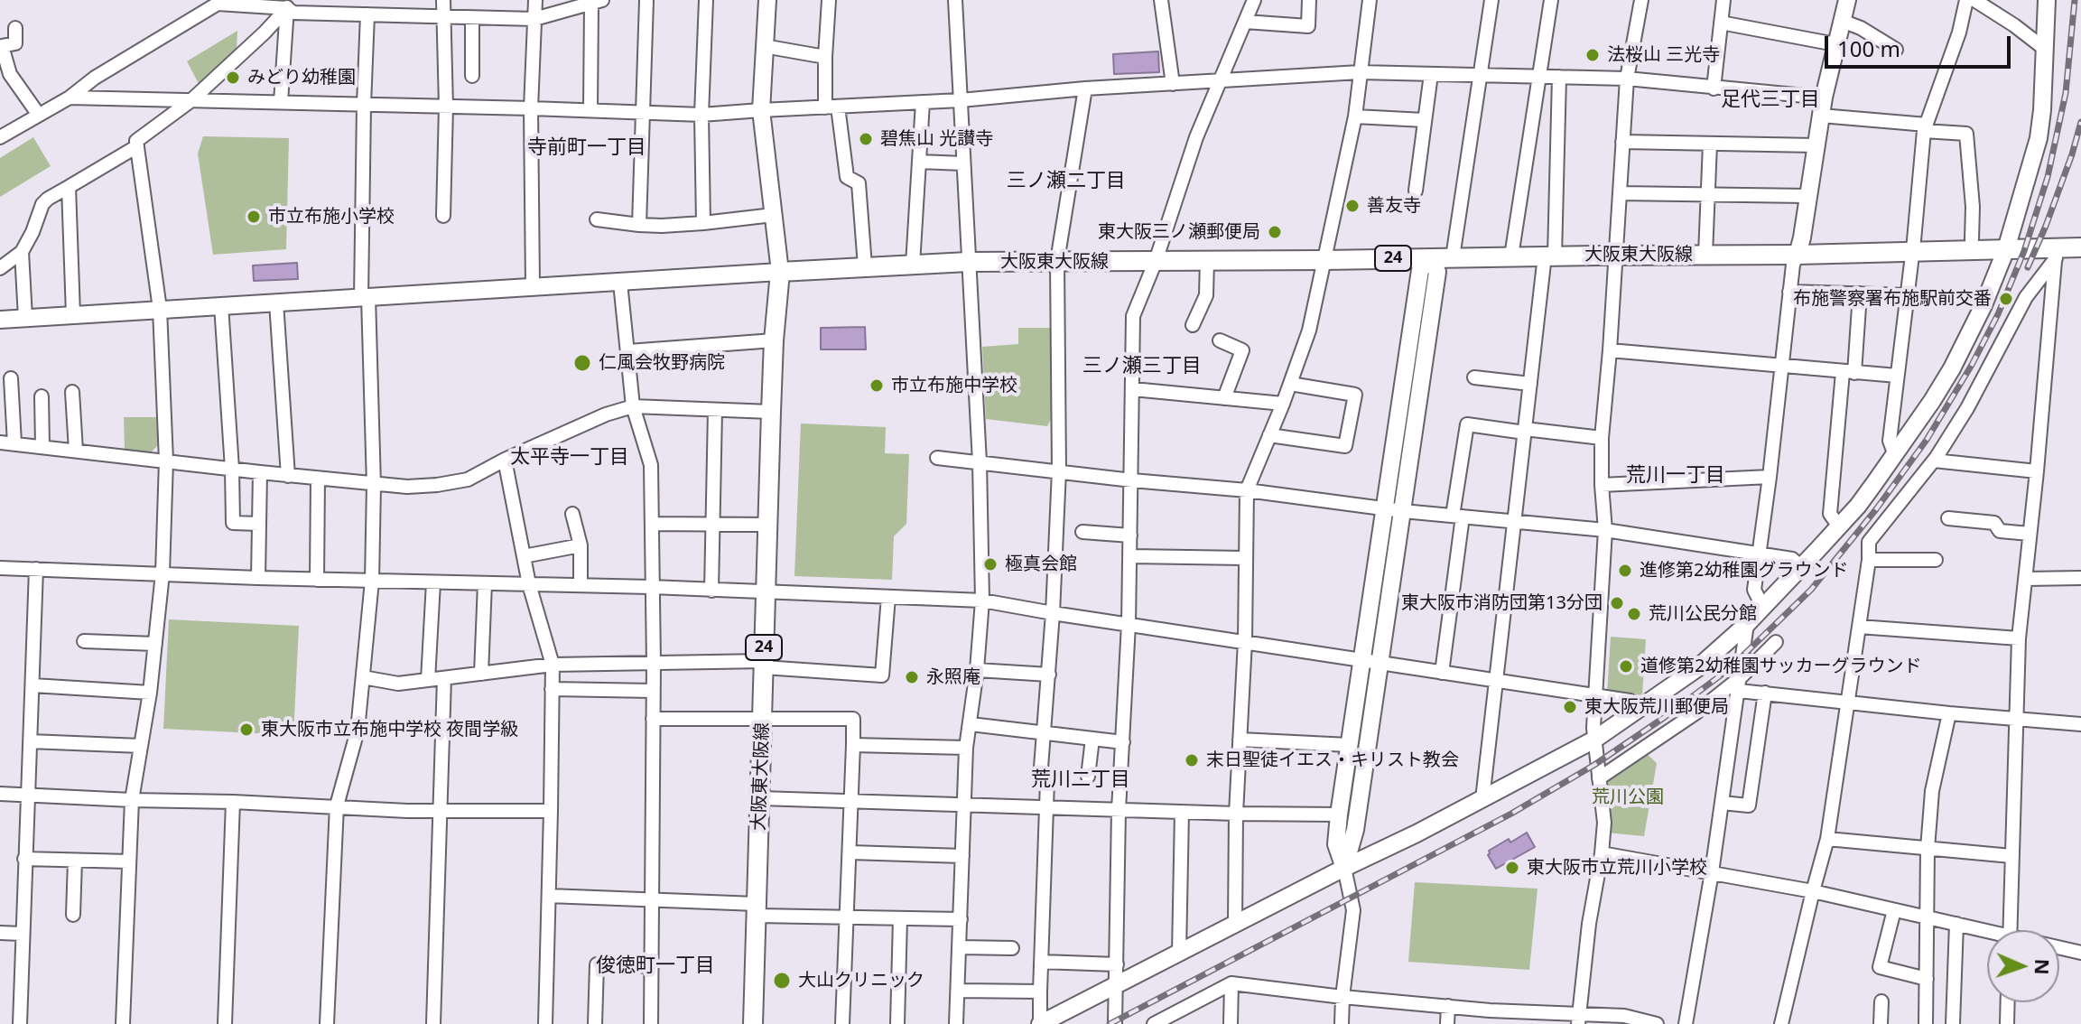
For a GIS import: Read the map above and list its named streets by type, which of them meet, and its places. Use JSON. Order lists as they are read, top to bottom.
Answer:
{
  "streets": {
    "main road": ["大阪東大阪線", "24"]
  },
  "districts": [
    "足代三丁目",
    "寺前町一丁目",
    "三ノ瀬二丁目",
    "三ノ瀬三丁目",
    "太平寺一丁目",
    "荒川一丁目",
    "荒川二丁目",
    "俊徳町一丁目"
  ],
  "parks": ["荒川公園"],
  "places": [
    "法桜山 三光寺",
    "みどり幼稚園",
    "碧焦山 光讃寺",
    "善友寺",
    "市立布施小学校",
    "東大阪三ノ瀬郵便局",
    "布施警察署布施駅前交番",
    "仁風会牧野病院",
    "市立布施中学校",
    "極真会館",
    "進修第2幼稚園グラウンド",
    "東大阪市消防団第13分団",
    "荒川公民分館",
    "道修第2幼稚園サッカーグラウンド",
    "永照庵",
    "東大阪荒川郵便局",
    "東大阪市立布施中学校 夜間学級",
    "末日聖徒イエス・キリスト教会",
    "東大阪市立荒川小学校",
    "大山クリニック"
  ],
  "scale_bar": "100 m",
  "north": "right"
}
